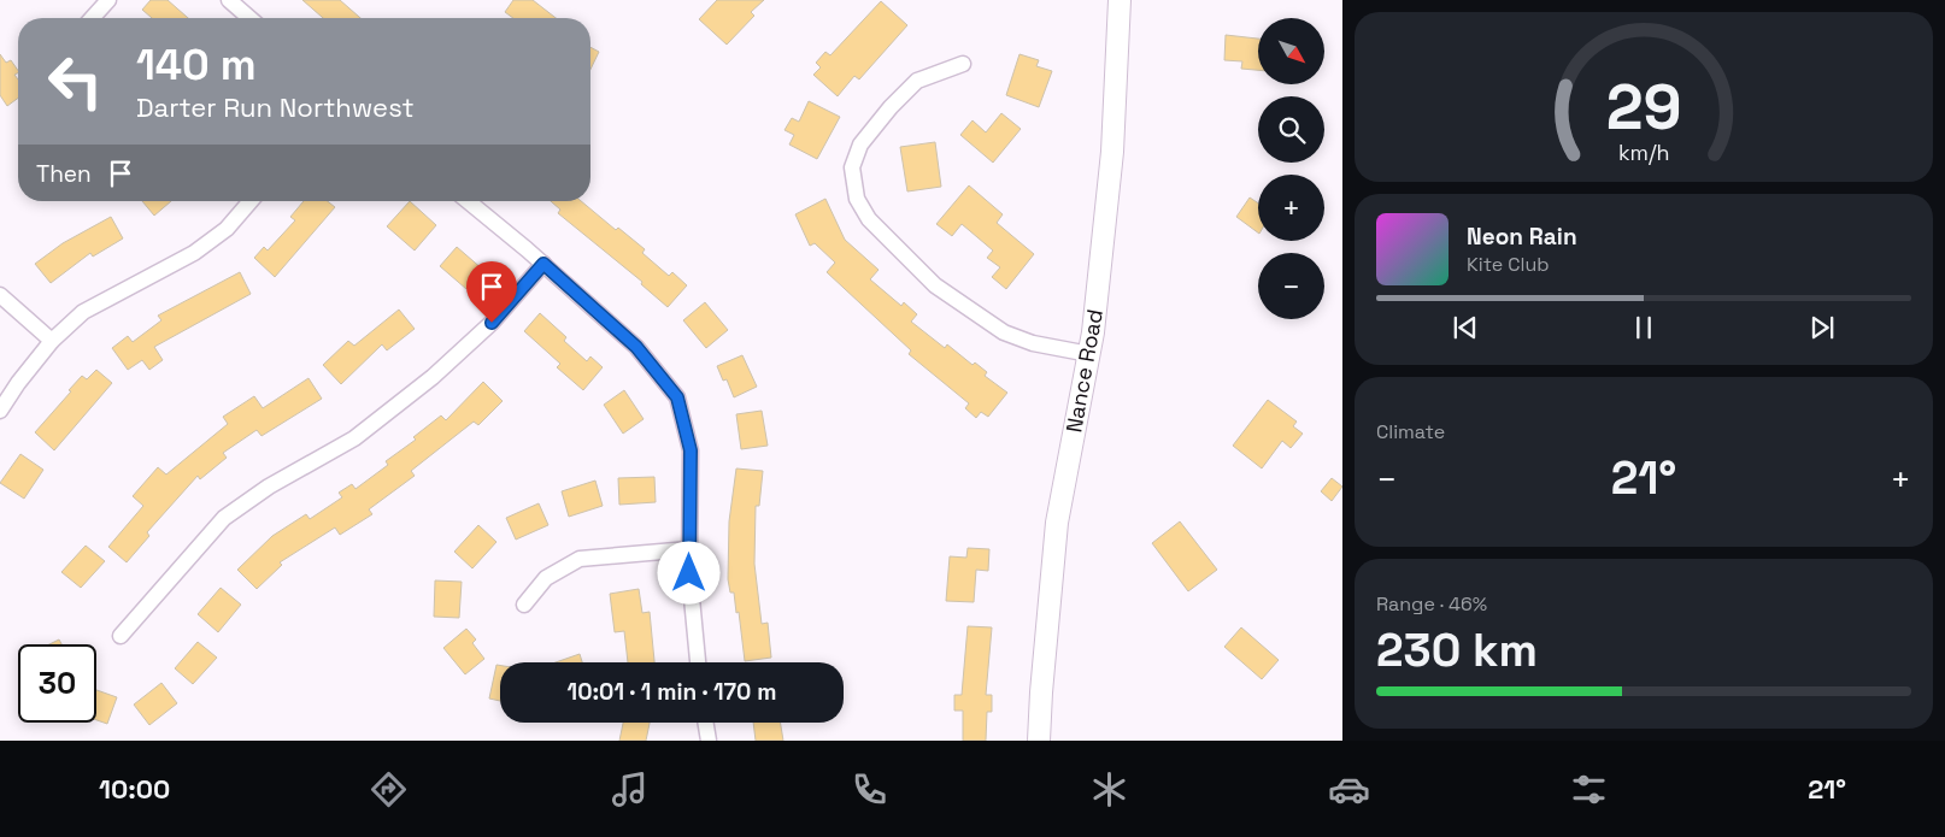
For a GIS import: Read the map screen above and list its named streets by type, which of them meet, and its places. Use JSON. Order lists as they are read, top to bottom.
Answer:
{
  "streets": {
    "street": ["Nance Road"]
  },
  "north": "bottom right",
  "page": {
    "map_buttons": ["+", "−"],
    "turn": ["140 m", "Darter Run Northwest"],
    "then": "Then",
    "song": ["Neon Rain", "Kite Club"],
    "tile": [
      "Climate",
      ["Range · 46%", "230 km"]
    ],
    "heat": ["−", "21°", "+"],
    "limit": "30",
    "trip": "10:01 · 1 min · 170 m",
    "tabs": ["10:00", "21°"],
    "gauge": ["29", "km/h"]
  }
}
